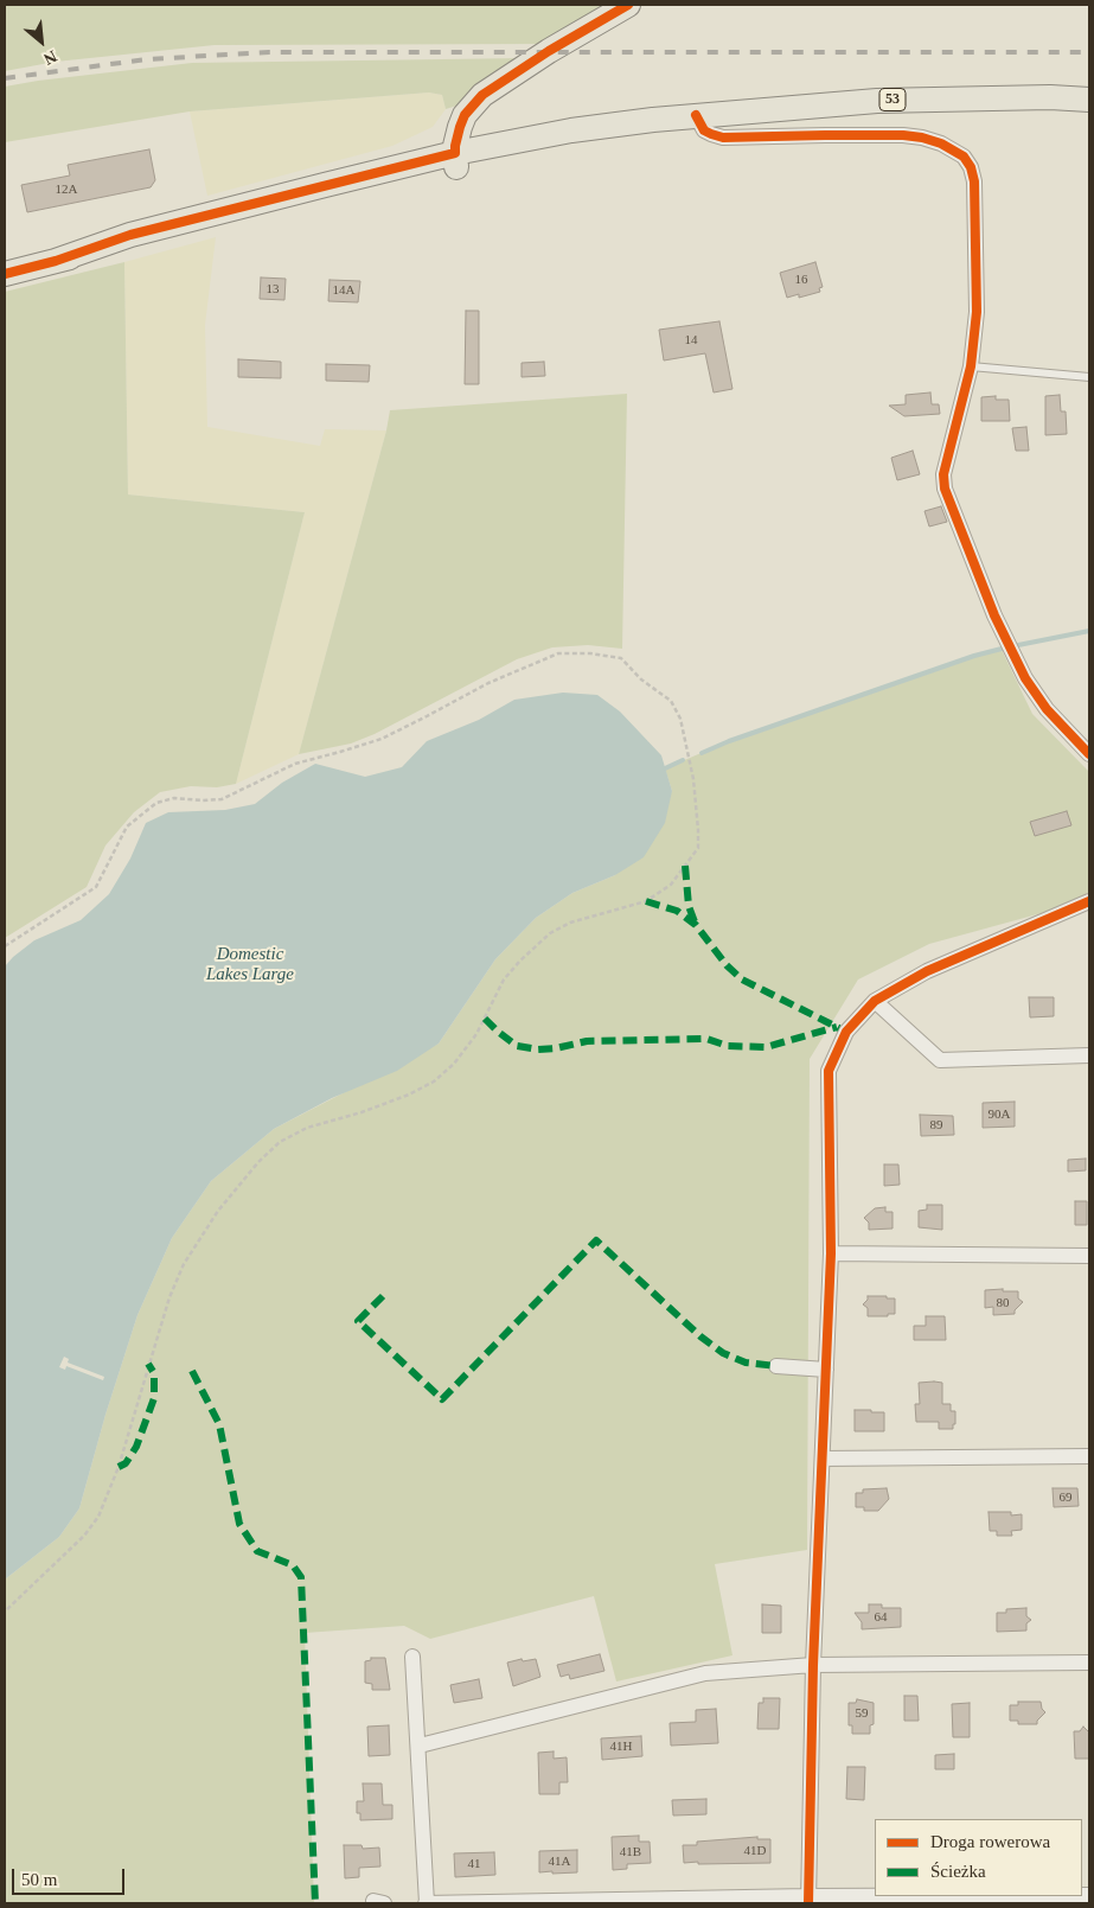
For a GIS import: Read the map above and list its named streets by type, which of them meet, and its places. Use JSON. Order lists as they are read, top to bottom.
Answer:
{
  "streets": {
    "main road": ["53"]
  },
  "water": ["Domestic Lakes Large"],
  "house_numbers": [
    "12A",
    "16",
    "13",
    "14A",
    "14",
    "90A",
    "89",
    "80",
    "69",
    "64",
    "59",
    "41H",
    "41D",
    "41B",
    "41A",
    "41"
  ],
  "legend": ["Droga rowerowa", "Ścieżka"],
  "scale_bar": "50 m",
  "north": "bottom right"
}
